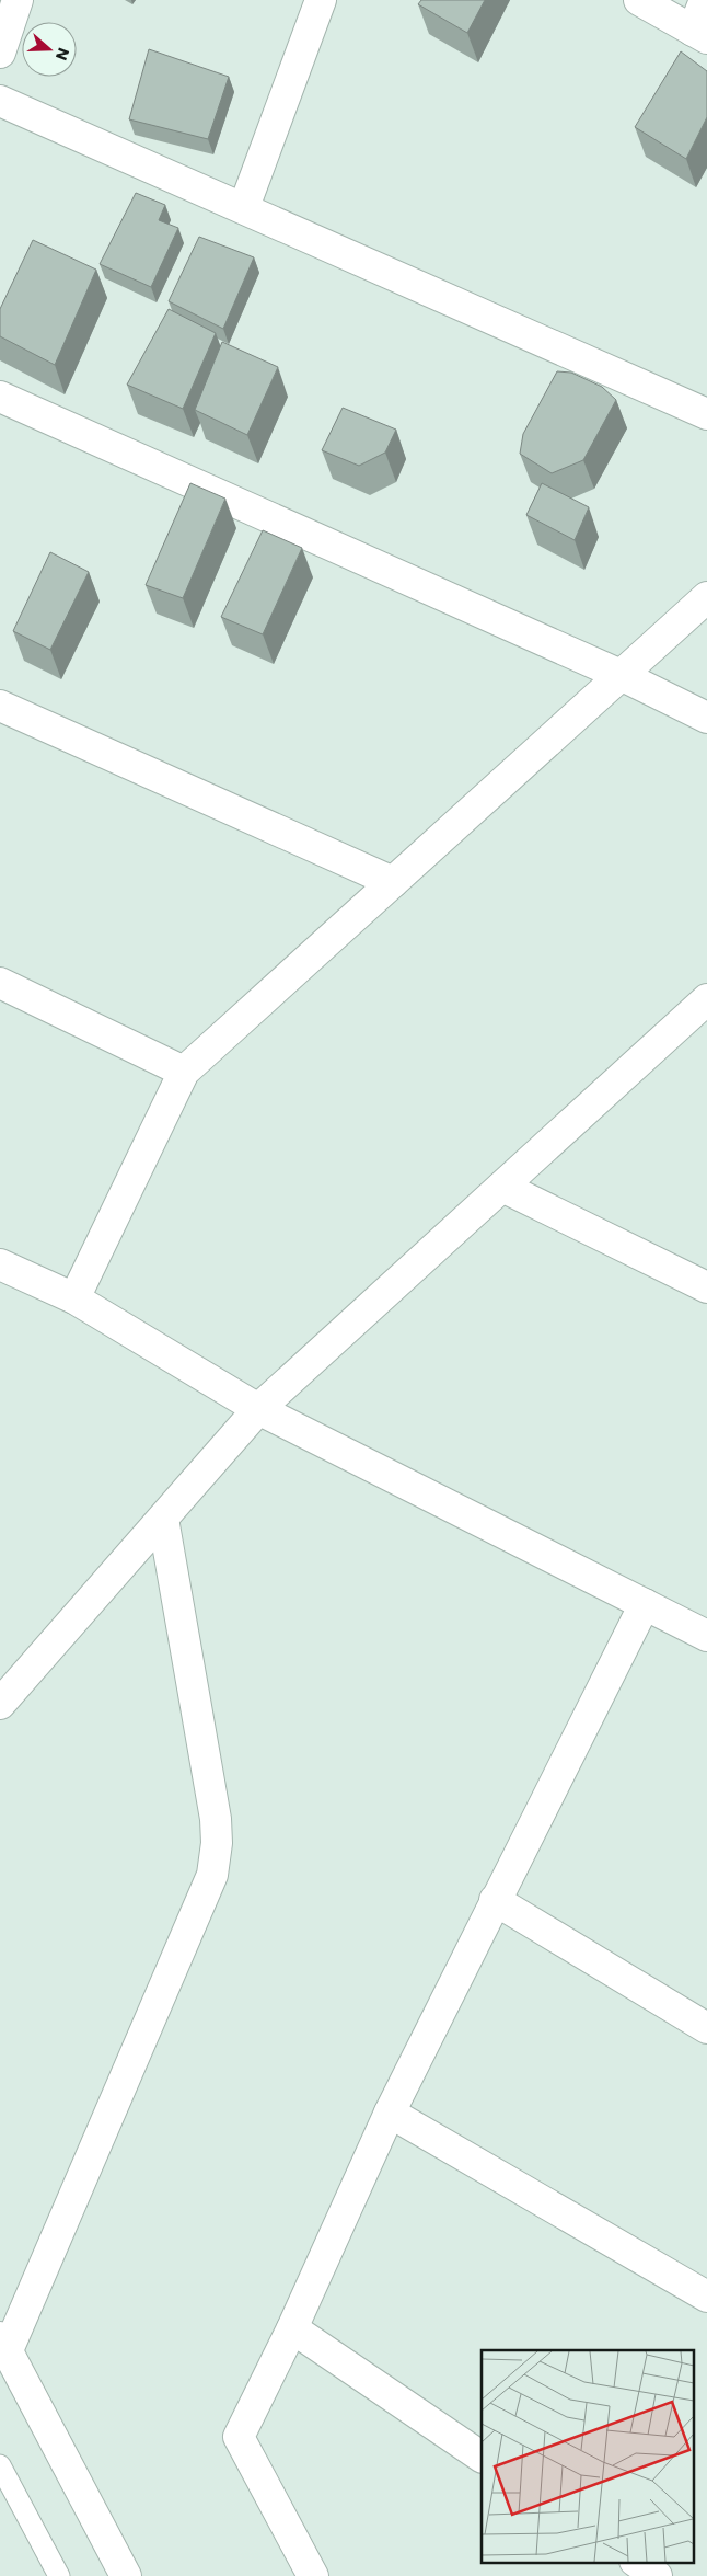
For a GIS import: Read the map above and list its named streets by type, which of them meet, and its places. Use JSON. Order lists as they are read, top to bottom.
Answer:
{
  "north": "right"
}
